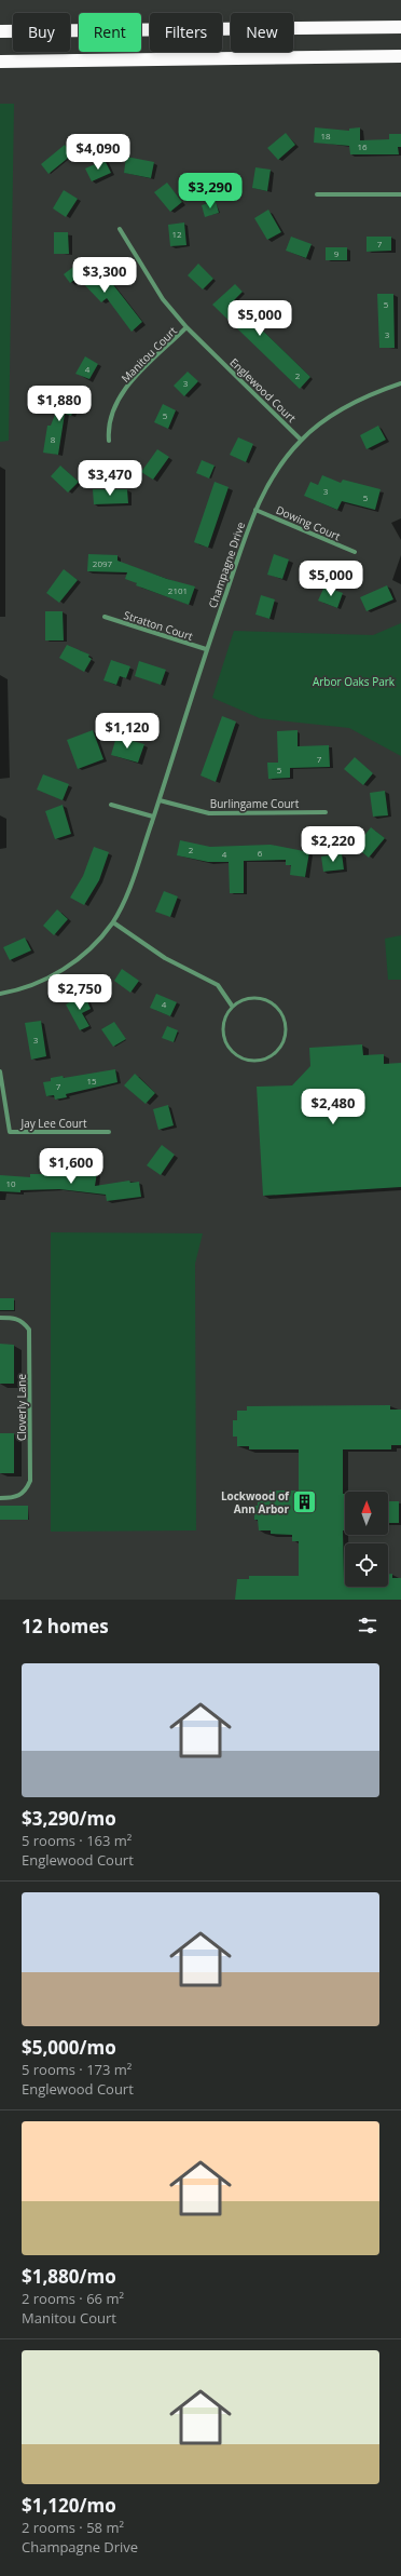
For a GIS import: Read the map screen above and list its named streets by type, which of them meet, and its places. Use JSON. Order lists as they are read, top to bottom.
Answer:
{
  "streets": {
    "street": [
      "Manitou Court",
      "Englewood Court",
      "Dowing Court",
      "Champagne Drive",
      "Stratton Court",
      "Burlingame Court",
      "Jay Lee Court",
      "Cloverly Lane"
    ]
  },
  "crossings": [
    ["Manitou Court", "Englewood Court"],
    ["Englewood Court", "Champagne Drive"],
    ["Dowing Court", "Champagne Drive"],
    ["Champagne Drive", "Stratton Court"],
    ["Champagne Drive", "Burlingame Court"]
  ],
  "parks": ["Arbor Oaks Park"],
  "places": {
    "building": ["Lockwood of Ann Arbor"]
  },
  "house_numbers": [
    "18",
    "16",
    "12",
    "7",
    "9",
    "5",
    "3",
    "4",
    "2",
    "3",
    "5",
    "8",
    "3",
    "5",
    "2097",
    "2101",
    "7",
    "5",
    "2",
    "6",
    "4",
    "4",
    "3",
    "15",
    "7",
    "10"
  ],
  "north": "top",
  "page": {
    "chip": [
      "Buy",
      "Rent",
      "Filters",
      "New"
    ],
    "price": [
      "$4,090",
      "$3,290",
      "$3,300",
      "$5,000",
      "$1,880",
      "$3,470",
      "$5,000",
      "$1,120",
      "$2,220",
      "$2,750",
      "$2,480",
      "$1,600"
    ],
    "heading": "12 homes",
    "list": [
      {
        "name": "$3,290/mo",
        "note": "5 rooms · 163 m² · Englewood Court"
      },
      {
        "name": "$5,000/mo",
        "note": "5 rooms · 173 m² · Englewood Court"
      },
      {
        "name": "$1,880/mo",
        "note": "2 rooms · 66 m² · Manitou Court"
      },
      {
        "name": "$1,120/mo",
        "note": "2 rooms · 58 m² · Champagne Drive"
      }
    ]
  }
}
